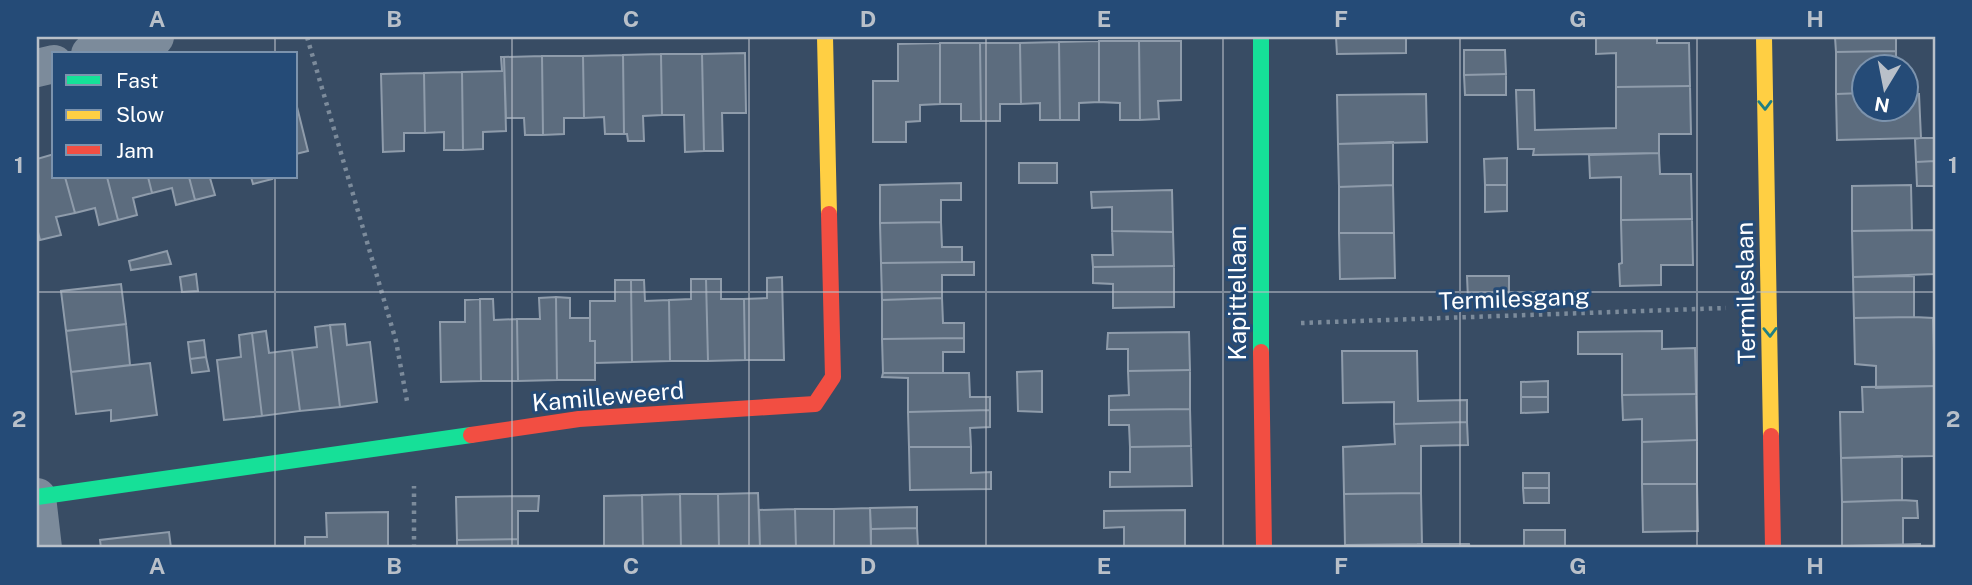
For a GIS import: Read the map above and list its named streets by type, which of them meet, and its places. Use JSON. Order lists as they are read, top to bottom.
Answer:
{
  "streets": {
    "street": ["Kapittellaan", "Termileslaan", "Kamilleweerd"],
    "path": ["Termilesgang"]
  },
  "crossings": [
    ["Kapittellaan", "Termilesgang"],
    ["Termileslaan", "Termilesgang"]
  ],
  "one_way": ["Termileslaan"],
  "legend": ["Fast", "Slow", "Jam"],
  "north": "bottom",
  "grid": {
    "columns": [
      "A",
      "B",
      "C",
      "D",
      "E",
      "F",
      "G",
      "H"
    ],
    "rows": ["1", "2"]
  }
}
